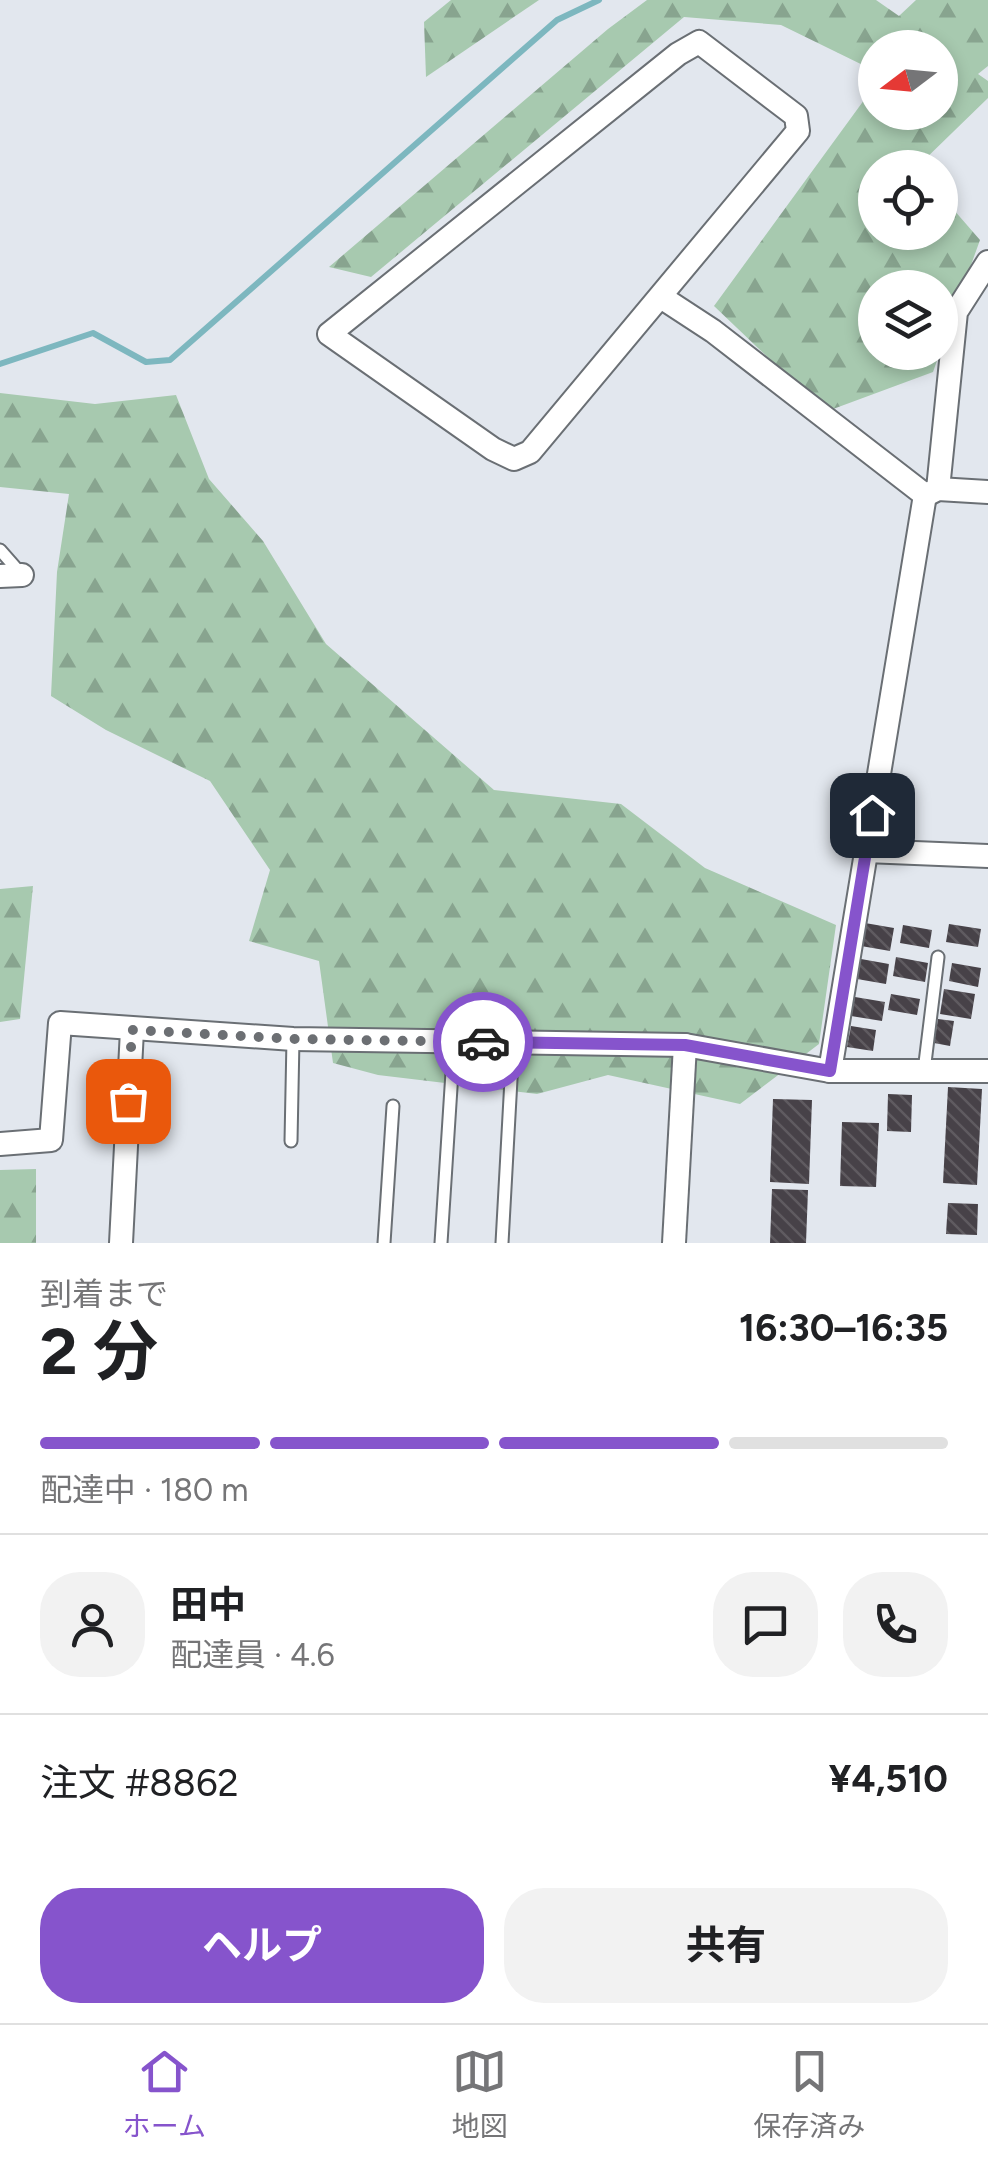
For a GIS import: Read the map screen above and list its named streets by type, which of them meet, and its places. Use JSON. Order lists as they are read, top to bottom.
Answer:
{
  "north": "left",
  "page": {
    "heading": ["2 分", "到着まで", "16:30–16:35"],
    "panel": [
      "田中",
      "配達員 · 4.6",
      "注文 #8862",
      "¥4,510"
    ],
    "bar": "配達中 · 180 m",
    "buttons": ["ヘルプ", "共有"],
    "tabs": ["ホーム", "地図", "保存済み"]
  }
}
